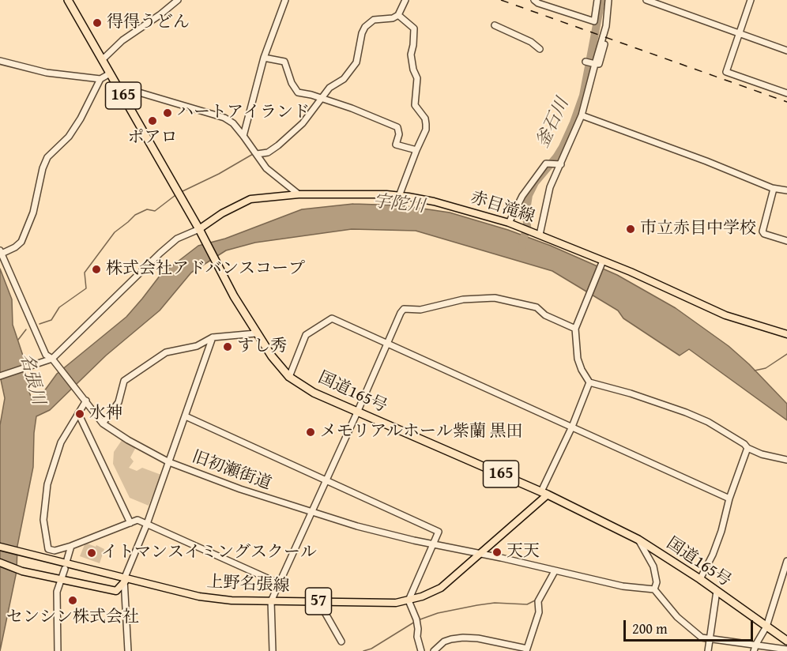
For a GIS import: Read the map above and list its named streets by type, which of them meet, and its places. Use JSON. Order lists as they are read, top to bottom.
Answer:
{
  "streets": {
    "highway": ["165", "国道165号"],
    "main road": ["赤目滝線", "上野名張線", "57"],
    "street": ["旧初瀬街道"]
  },
  "crossings": [
    ["赤目滝線", "国道165号"],
    ["国道165号", "上野名張線"],
    ["旧初瀬街道", "上野名張線"]
  ],
  "water": ["釜石川", "宇陀川", "名張川"],
  "places": [
    "得得うどん",
    "ハートアイランド",
    "ポアロ",
    "市立赤目中学校",
    "株式会社アドバンスコープ",
    "すし秀",
    "水神",
    "メモリアルホール紫蘭 黒田",
    "天天",
    "イトマンスイミングスクール",
    "センシン株式会社"
  ],
  "scale_bar": "200 m"
}
